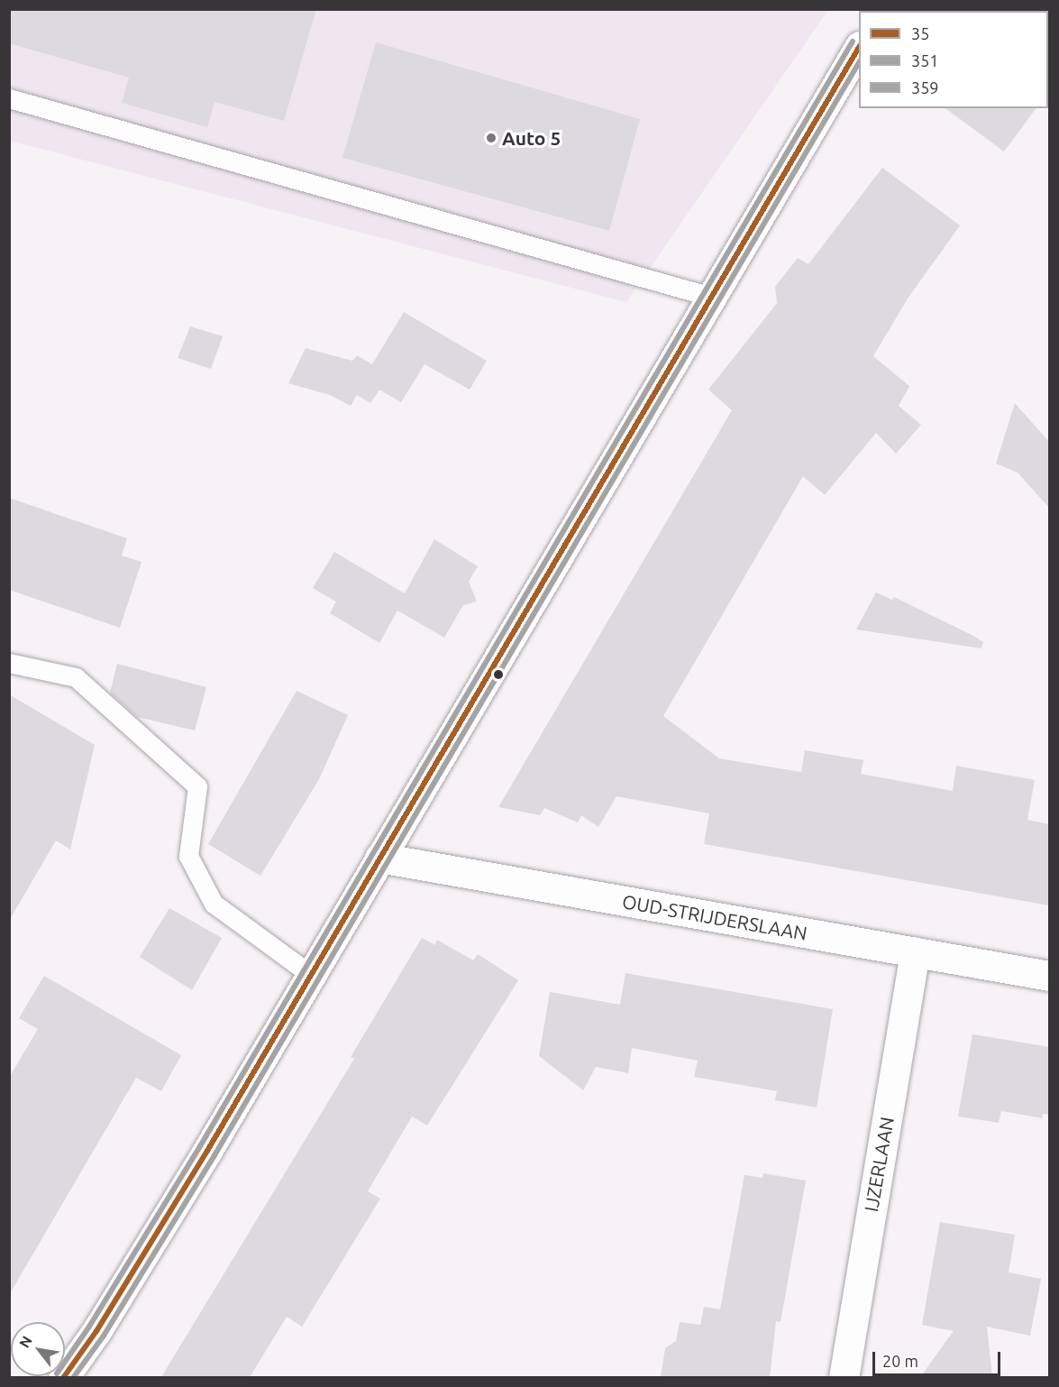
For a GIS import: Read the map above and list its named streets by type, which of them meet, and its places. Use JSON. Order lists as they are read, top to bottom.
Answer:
{
  "streets": {
    "street": ["OUD-STRIJDERSLAAN", "IJZERLAAN"]
  },
  "crossings": [
    ["OUD-STRIJDERSLAAN", "IJZERLAAN"]
  ],
  "places": ["Auto 5"],
  "lines": ["transit line 359", "transit line 35", "transit line 351"],
  "legend": ["35", "351", "359"],
  "scale_bar": "20 m",
  "north": "top left"
}
